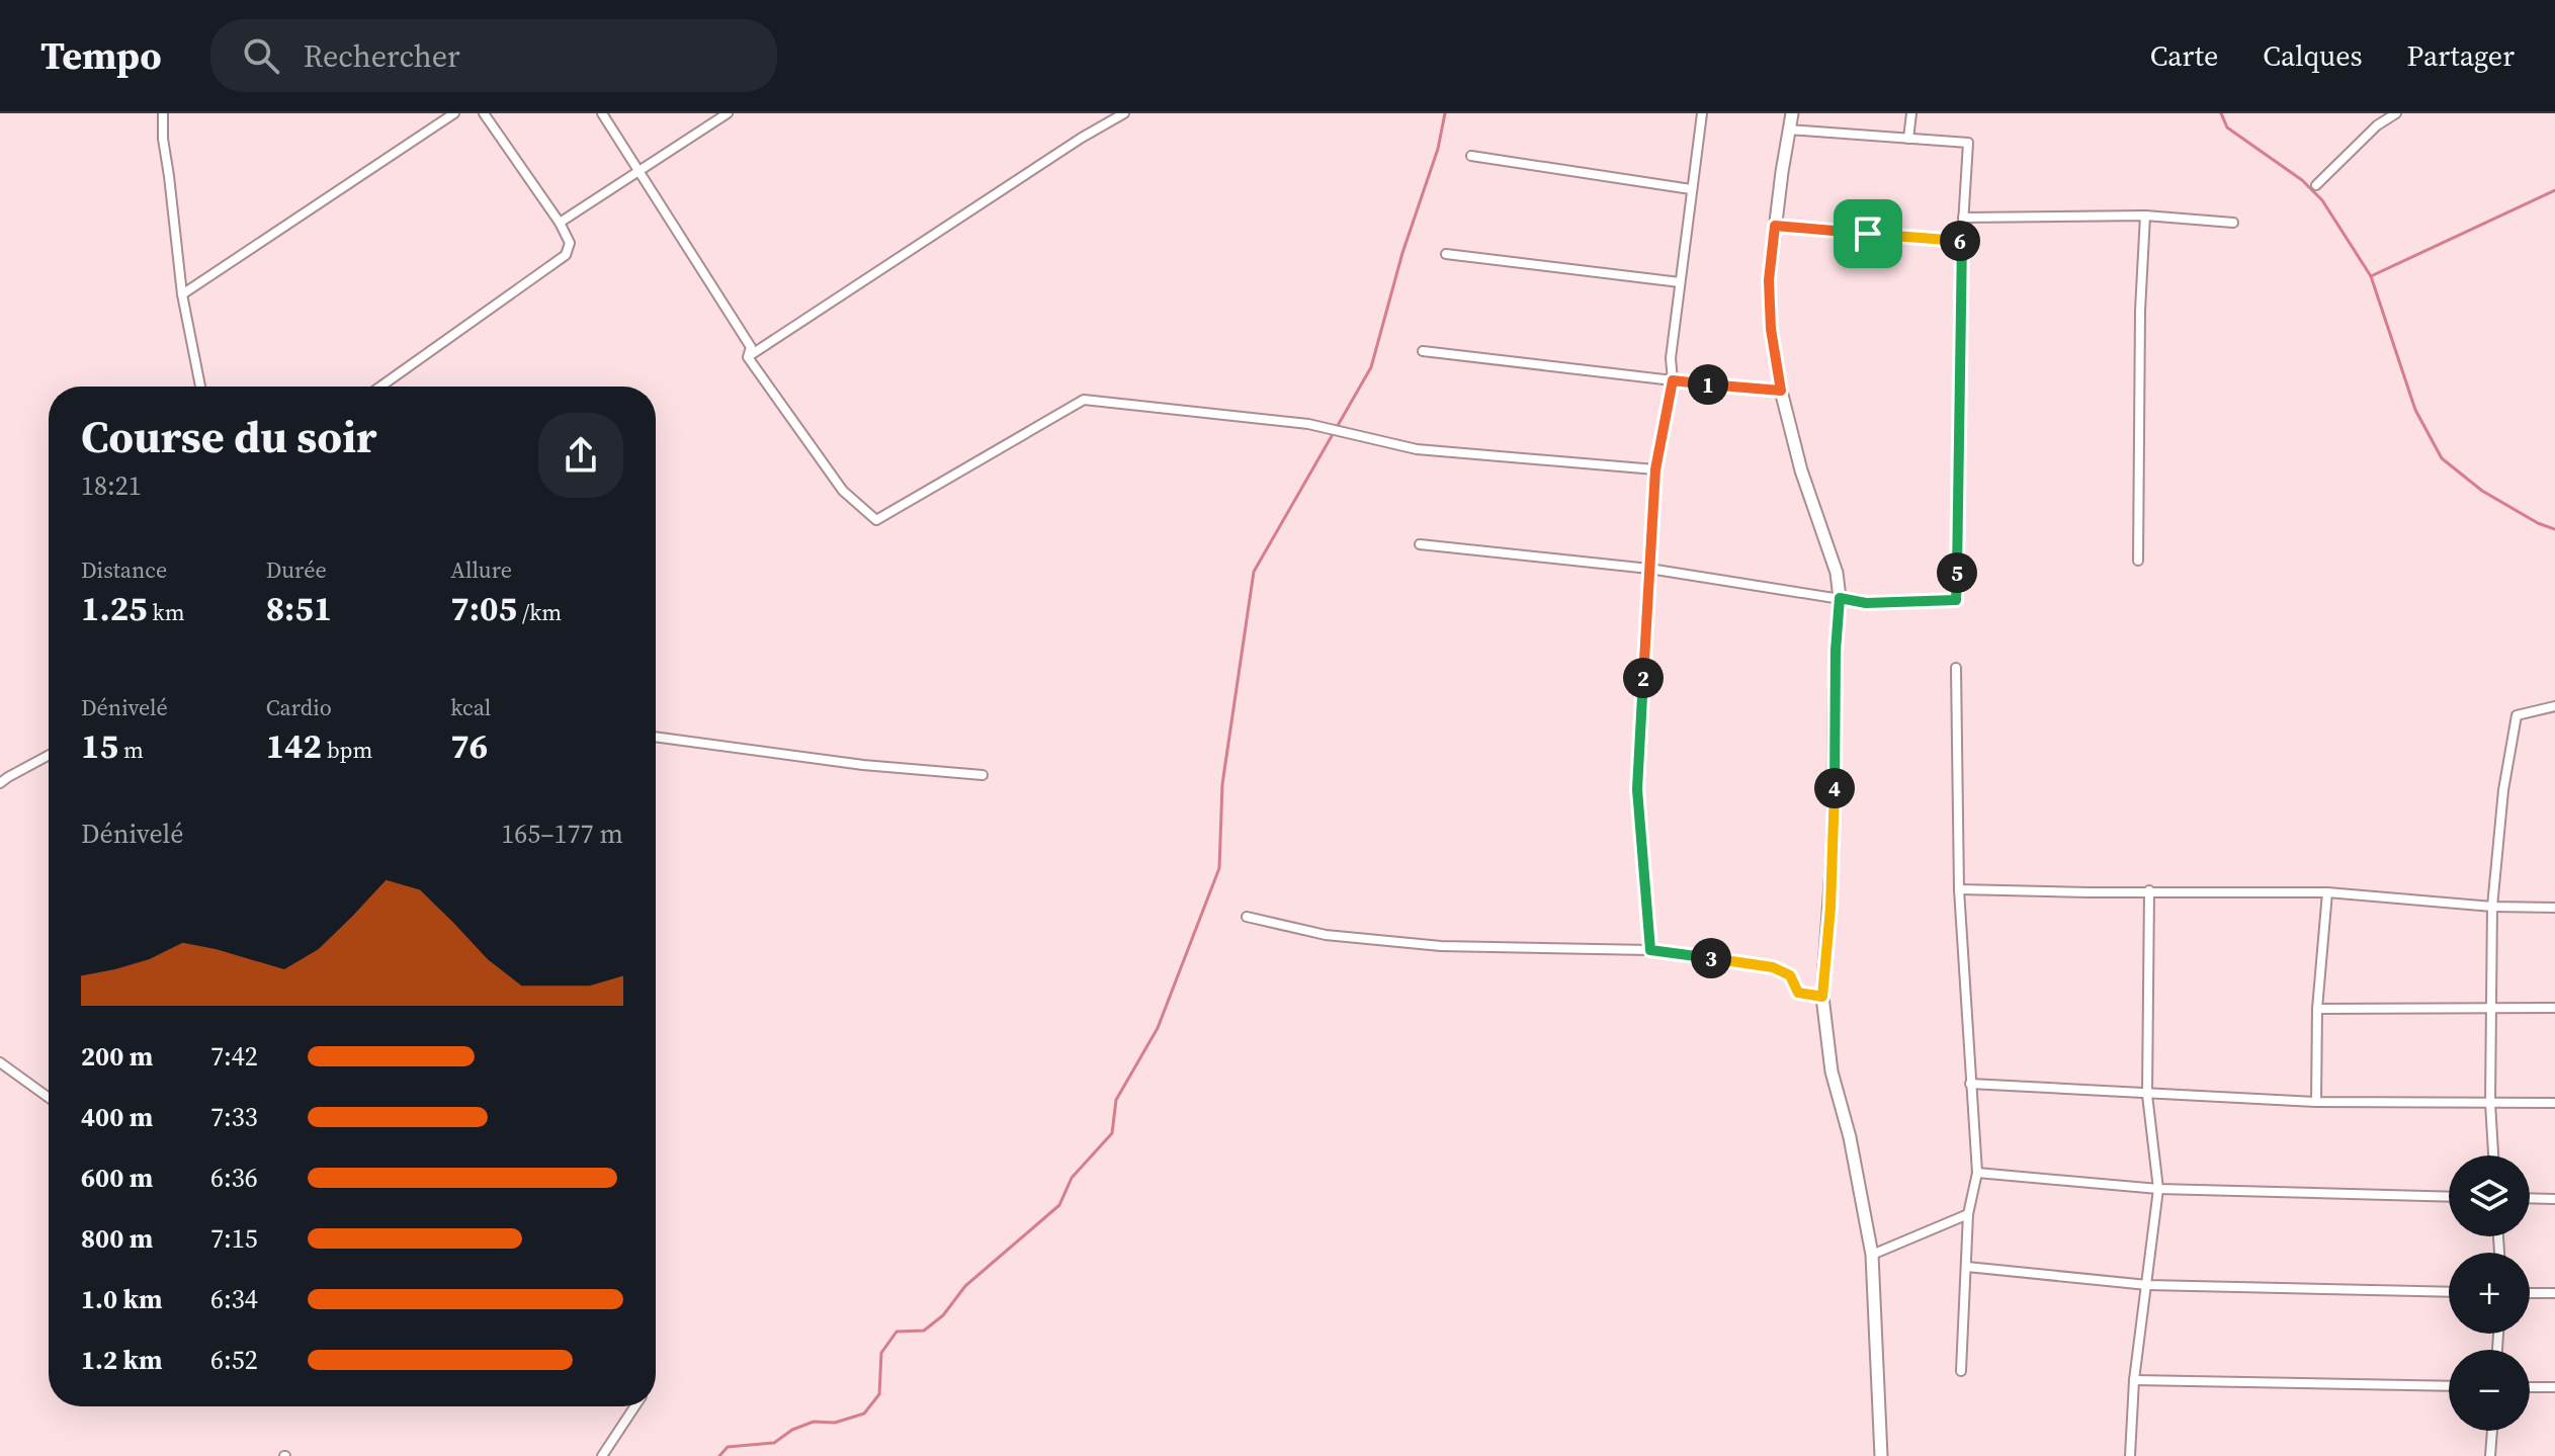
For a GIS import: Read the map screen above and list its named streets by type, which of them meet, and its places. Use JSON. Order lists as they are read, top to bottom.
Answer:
{
  "page": {
    "header": "Tempo",
    "search": "Rechercher",
    "nav": ["Carte", "Calques", "Partager"],
    "pins": [
      "6",
      "1",
      "5",
      "2",
      "4",
      "3"
    ],
    "heading": ["Course du soir", "18:21"],
    "stats": [
      ["Distance", "1.25 km"],
      ["Durée", "8:51"],
      ["Allure", "7:05 /km"],
      ["Dénivelé", "15 m"],
      ["Cardio", "142 bpm"],
      ["kcal", "76"]
    ],
    "chart": ["Dénivelé", "165–177 m"],
    "list": [
      {
        "name": "200 m",
        "note": "7:42"
      },
      {
        "name": "400 m",
        "note": "7:33"
      },
      {
        "name": "600 m",
        "note": "6:36"
      },
      {
        "name": "800 m",
        "note": "7:15"
      },
      {
        "name": "1.0 km",
        "note": "6:34"
      },
      {
        "name": "1.2 km",
        "note": "6:52"
      }
    ],
    "map_buttons": ["+", "−"]
  }
}
